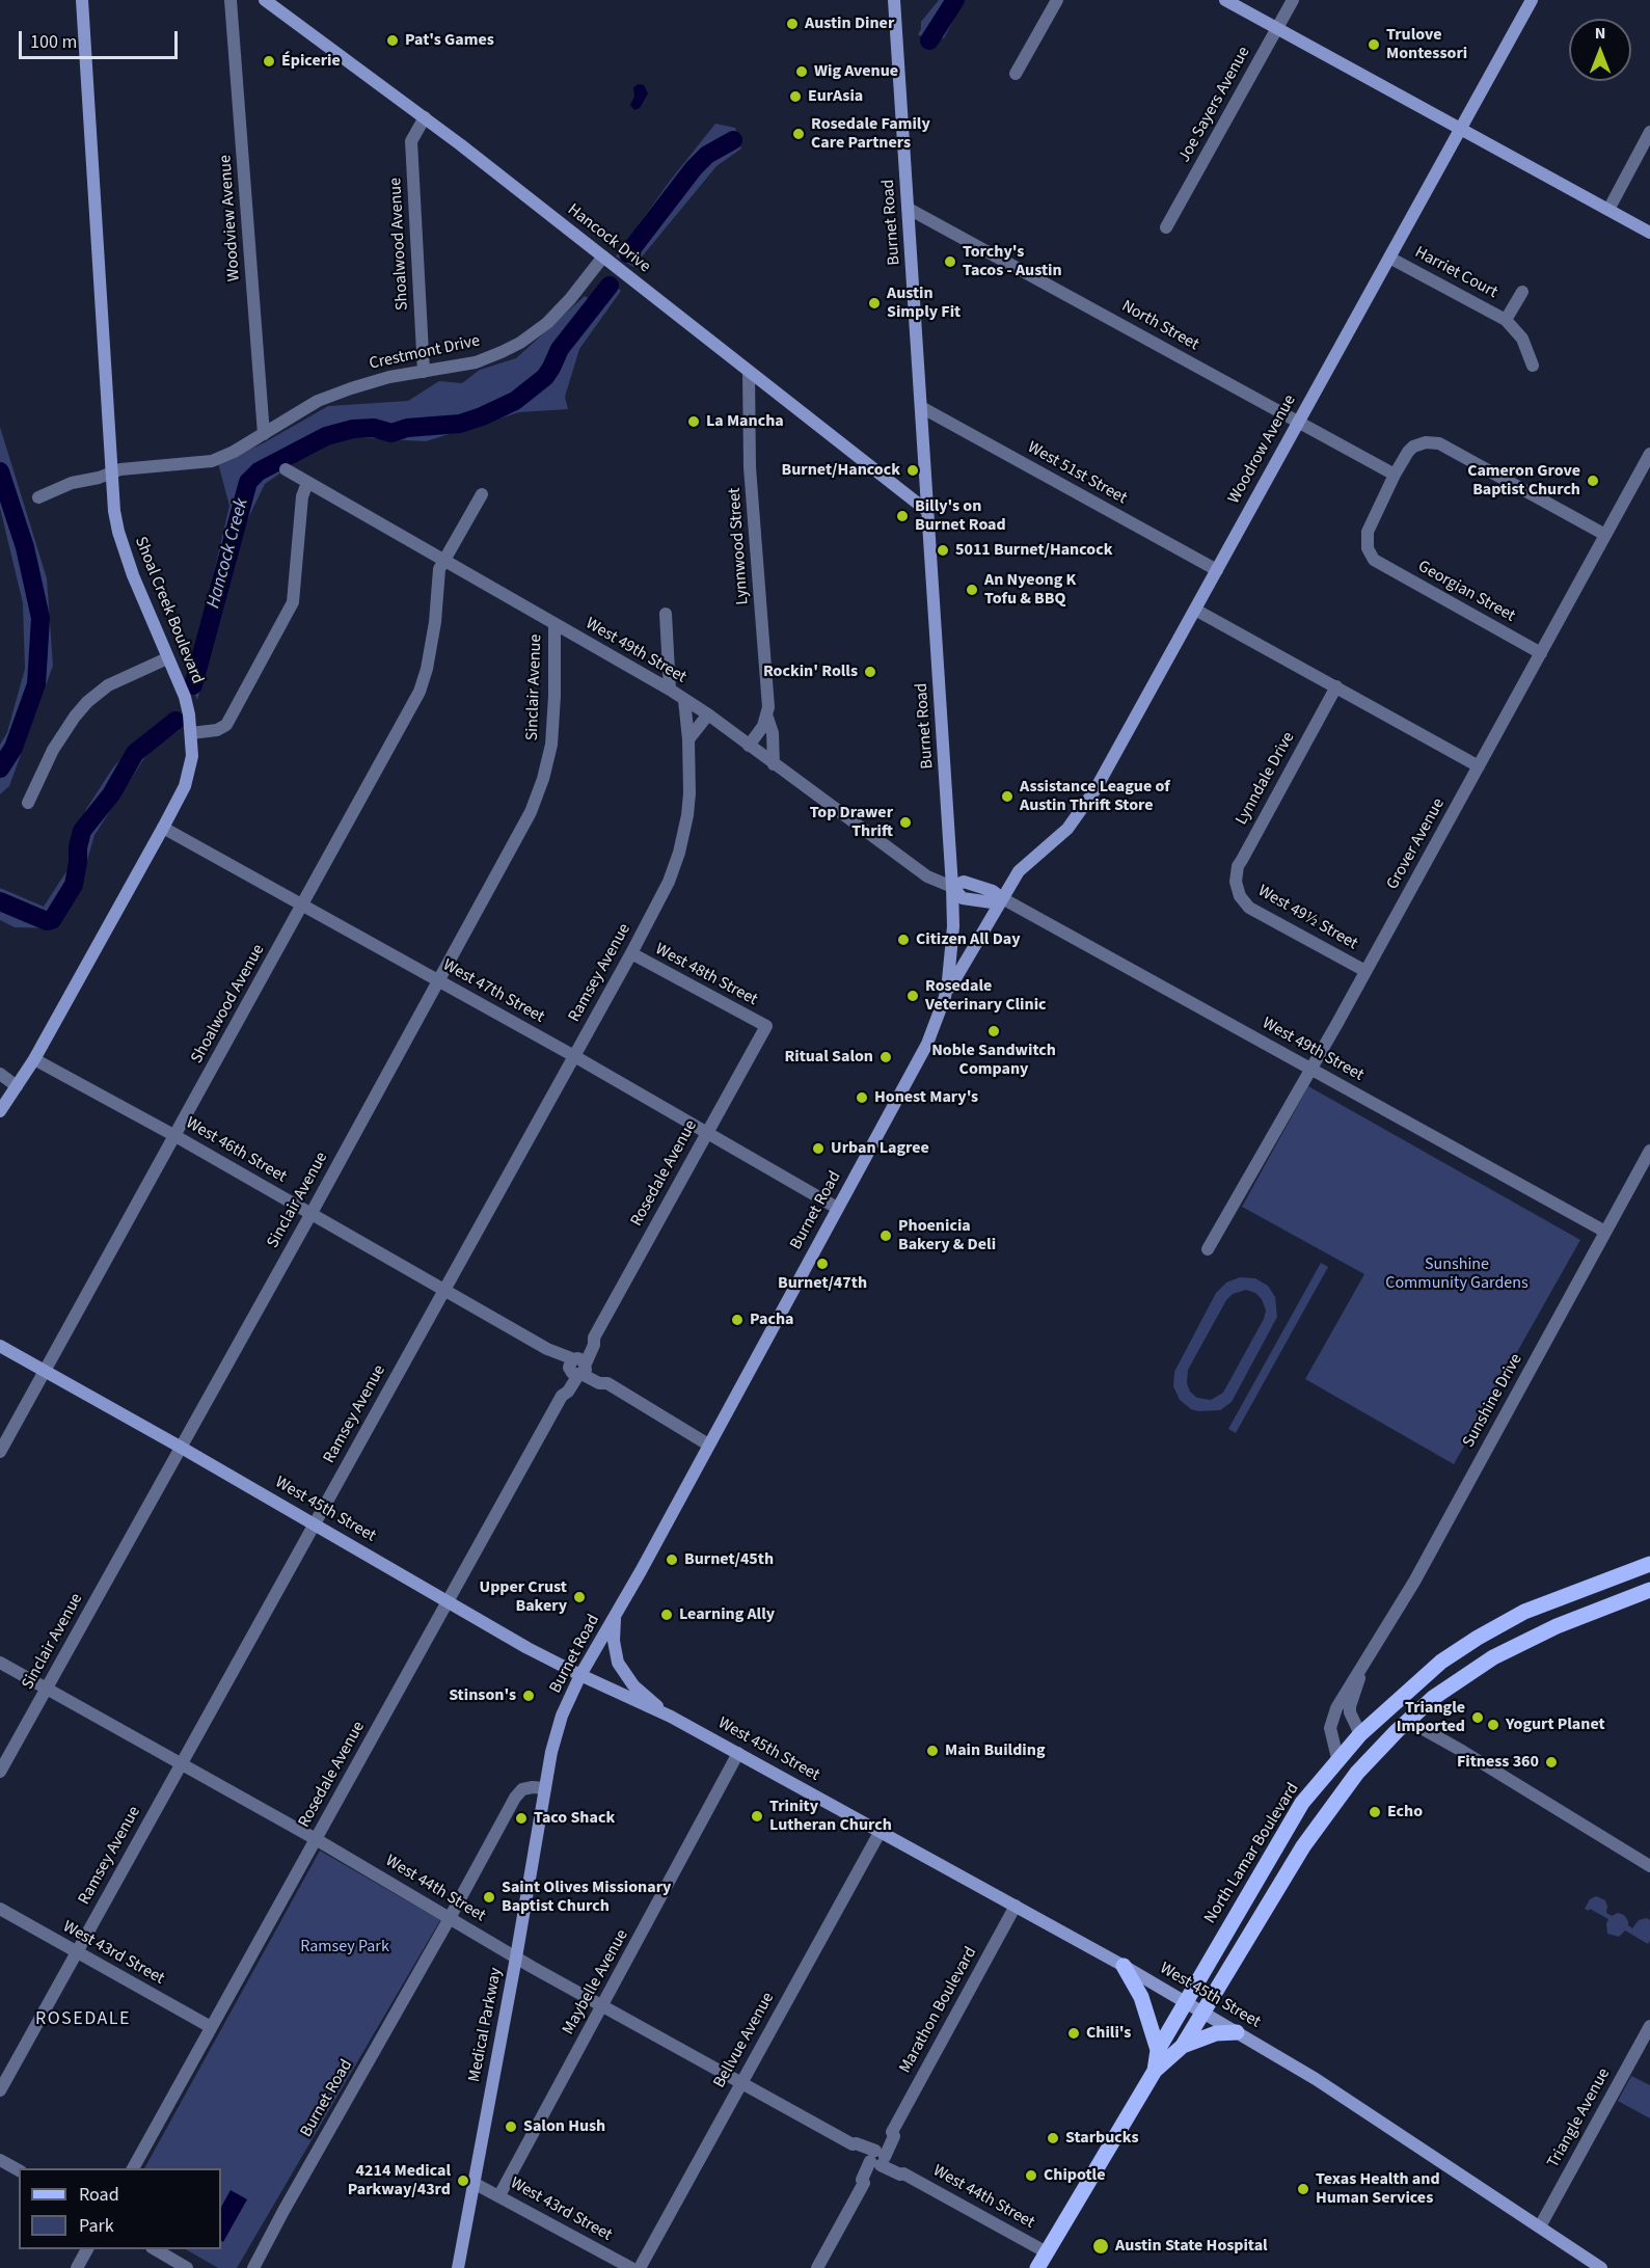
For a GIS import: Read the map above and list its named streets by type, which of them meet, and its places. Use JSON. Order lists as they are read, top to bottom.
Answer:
{
  "streets": {
    "main road": ["North Lamar Boulevard"],
    "street": [
      "Joe Sayers Avenue",
      "Woodview Avenue",
      "Burnet Road",
      "Hancock Drive",
      "Shoalwood Avenue",
      "Harriet Court",
      "North Street",
      "Crestmont Drive",
      "Woodrow Avenue",
      "West 51st Street",
      "Lynnwood Street",
      "Georgian Street",
      "Shoal Creek Boulevard",
      "West 49th Street",
      "Sinclair Avenue",
      "Lynndale Drive",
      "Grover Avenue",
      "West 49½ Street",
      "Ramsey Avenue",
      "West 48th Street",
      "West 47th Street",
      "West 46th Street",
      "Rosedale Avenue",
      "Sunshine Drive",
      "West 45th Street",
      "West 44th Street",
      "West 43rd Street",
      "Maybelle Avenue",
      "Marathon Boulevard",
      "Medical Parkway",
      "Bellvue Avenue",
      "Triangle Avenue"
    ]
  },
  "crossings": [
    ["Woodview Avenue", "Crestmont Drive"],
    ["Burnet Road", "Hancock Drive"],
    ["Burnet Road", "North Street"],
    ["Burnet Road", "Woodrow Avenue"],
    ["Burnet Road", "West 51st Street"],
    ["Burnet Road", "West 49th Street"],
    ["Burnet Road", "West 47th Street"],
    ["Burnet Road", "West 46th Street"],
    ["Burnet Road", "West 45th Street"],
    ["Burnet Road", "West 44th Street"],
    ["Burnet Road", "Medical Parkway"],
    ["Hancock Drive", "Shoalwood Avenue"],
    ["Hancock Drive", "Crestmont Drive"],
    ["Hancock Drive", "Lynnwood Street"],
    ["Shoalwood Avenue", "Crestmont Drive"],
    ["Shoalwood Avenue", "West 49th Street"],
    ["Shoalwood Avenue", "West 47th Street"],
    ["Shoalwood Avenue", "West 46th Street"],
    ["Shoalwood Avenue", "West 45th Street"],
    ["Harriet Court", "Woodrow Avenue"],
    ["North Street", "Woodrow Avenue"],
    ["North Street", "Georgian Street"],
    ["Woodrow Avenue", "West 51st Street"],
    ["Woodrow Avenue", "West 49th Street"],
    ["Lynnwood Street", "West 49th Street"],
    ["Georgian Street", "Grover Avenue"],
    ["Shoal Creek Boulevard", "West 47th Street"],
    ["Shoal Creek Boulevard", "West 46th Street"],
    ["West 49th Street", "Sinclair Avenue"],
    ["West 49th Street", "Grover Avenue"],
    ["West 49th Street", "Ramsey Avenue"],
    ["West 49th Street", "Sunshine Drive"],
    ["Sinclair Avenue", "West 47th Street"],
    ["Sinclair Avenue", "West 46th Street"],
    ["Sinclair Avenue", "West 45th Street"],
    ["Sinclair Avenue", "West 44th Street"],
    ["Lynndale Drive", "West 49½ Street"],
    ["Grover Avenue", "West 49½ Street"],
    ["Ramsey Avenue", "West 48th Street"],
    ["Ramsey Avenue", "West 47th Street"],
    ["Ramsey Avenue", "West 46th Street"],
    ["Ramsey Avenue", "West 45th Street"],
    ["Ramsey Avenue", "West 44th Street"],
    ["Ramsey Avenue", "West 43rd Street"],
    ["West 48th Street", "Rosedale Avenue"],
    ["West 47th Street", "Rosedale Avenue"],
    ["West 46th Street", "Rosedale Avenue"],
    ["Rosedale Avenue", "West 45th Street"],
    ["Rosedale Avenue", "West 44th Street"],
    ["Rosedale Avenue", "West 43rd Street"],
    ["Sunshine Drive", "North Lamar Boulevard"],
    ["West 45th Street", "North Lamar Boulevard"],
    ["West 45th Street", "Maybelle Avenue"],
    ["West 45th Street", "Marathon Boulevard"],
    ["West 45th Street", "Bellvue Avenue"],
    ["West 45th Street", "Triangle Avenue"],
    ["North Lamar Boulevard", "West 44th Street"],
    ["West 44th Street", "Maybelle Avenue"],
    ["West 44th Street", "Marathon Boulevard"],
    ["West 44th Street", "Medical Parkway"],
    ["West 44th Street", "Bellvue Avenue"],
    ["West 43rd Street", "Maybelle Avenue"],
    ["West 43rd Street", "Medical Parkway"]
  ],
  "districts": ["ROSEDALE"],
  "water": ["Hancock Creek"],
  "parks": ["Sunshine Community Gardens", "Ramsey Park"],
  "places": [
    "Austin Diner",
    "Pat's Games",
    "Trulove Montessori",
    "Épicerie",
    "Wig Avenue",
    "EurAsia",
    "Rosedale Family Care Partners",
    "Torchy's Tacos - Austin",
    "Austin Simply Fit",
    "La Mancha",
    "Burnet/Hancock",
    "Cameron Grove Baptist Church",
    "Billy's on Burnet Road",
    "5011 Burnet/Hancock",
    "An Nyeong K Tofu & BBQ",
    "Rockin' Rolls",
    "Assistance League of Austin Thrift Store",
    "Top Drawer Thrift",
    "Citizen All Day",
    "Rosedale Veterinary Clinic",
    "Noble Sandwitch Company",
    "Ritual Salon",
    "Honest Mary's",
    "Urban Lagree",
    "Phoenicia Bakery & Deli",
    "Burnet/47th",
    "Pacha",
    "Burnet/45th",
    "Upper Crust Bakery",
    "Learning Ally",
    "Stinson's",
    "Triangle Imported",
    "Yogurt Planet",
    "Main Building",
    "Fitness 360",
    "Echo",
    "Trinity Lutheran Church",
    "Taco Shack",
    "Saint Olives Missionary Baptist Church",
    "Chili's",
    "Salon Hush",
    "Starbucks",
    "Chipotle",
    "4214 Medical Parkway/43rd",
    "Texas Health and Human Services",
    "Austin State Hospital"
  ],
  "legend": ["Road", "Park"],
  "scale_bar": "100 m",
  "north": "top"
}
